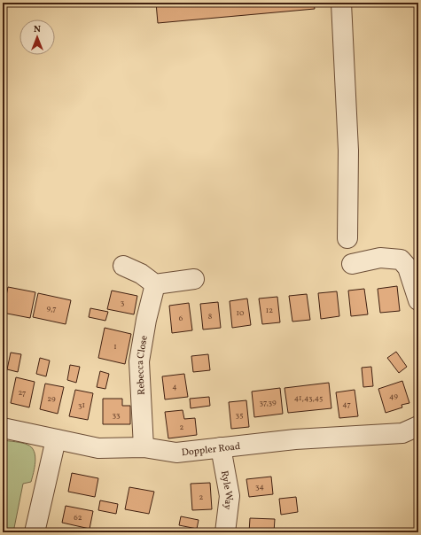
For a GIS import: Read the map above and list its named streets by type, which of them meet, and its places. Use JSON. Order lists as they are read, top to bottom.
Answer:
{
  "streets": {
    "street": ["Rebecca Close", "Doppler Road", "Ryle Way"]
  },
  "crossings": [
    ["Rebecca Close", "Doppler Road"],
    ["Doppler Road", "Ryle Way"]
  ],
  "house_numbers": [
    "3",
    "9,7",
    "12",
    "10",
    "8",
    "6",
    "1",
    "4",
    "27",
    "49",
    "41,43,45",
    "29",
    "37,39",
    "47",
    "31",
    "33",
    "35",
    "2",
    "34",
    "2",
    "62"
  ],
  "north": "top"
}
